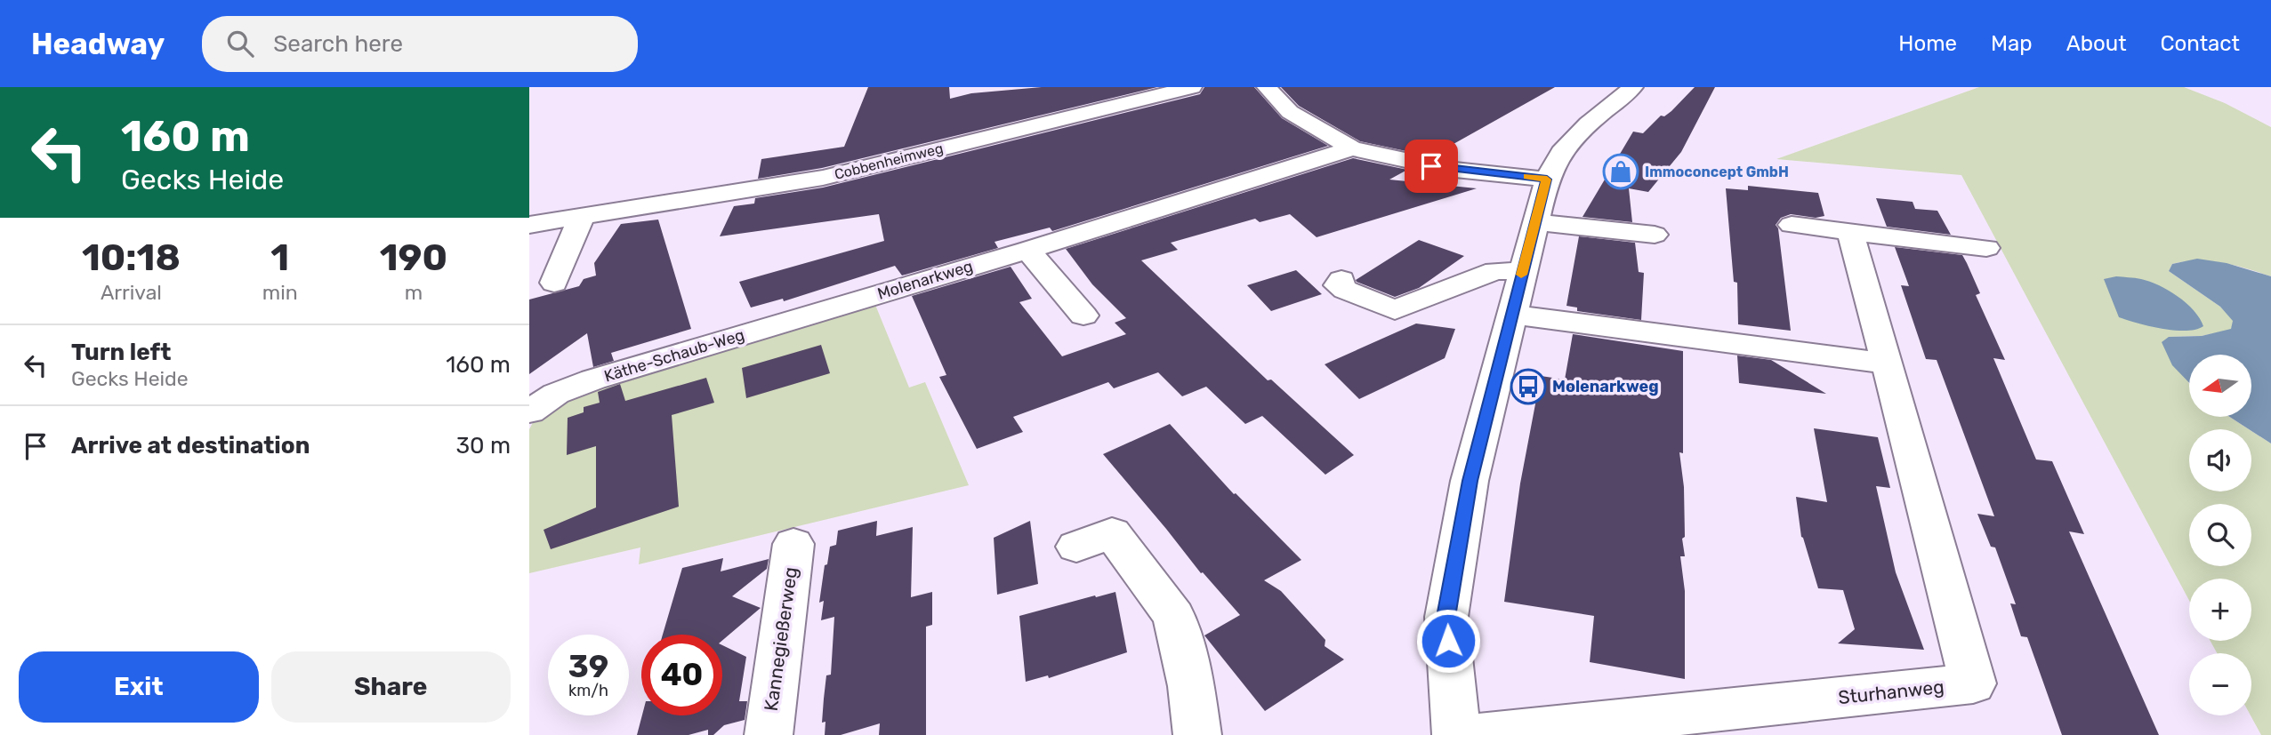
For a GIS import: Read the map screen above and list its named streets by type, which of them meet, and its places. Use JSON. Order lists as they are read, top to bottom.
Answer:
{
  "streets": {
    "street": [
      "Cobbenheimweg",
      "Molenarkweg",
      "Käthe-Schaub-Weg",
      "Kannegießerweg",
      "Sturhanweg"
    ]
  },
  "crossings": [
    ["Molenarkweg", "Käthe-Schaub-Weg"]
  ],
  "places": {
    "shop": ["Immoconcept GmbH"],
    "bus stop": ["Molenarkweg"]
  },
  "north": "left",
  "page": {
    "header": "Headway",
    "search": "Search here",
    "nav": [
      "Home",
      "Map",
      "About",
      "Contact"
    ],
    "turn": ["160 m", "Gecks Heide"],
    "eta": [
      "10:18",
      "Arrival",
      "1",
      "min",
      "190",
      "m"
    ],
    "list": [
      {
        "name": "Turn left",
        "note": "Gecks Heide",
        "value": "160 m"
      },
      {
        "name": "Arrive at destination",
        "value": "30 m"
      }
    ],
    "map_buttons": ["+", "−"],
    "speed": "39 km/h",
    "limit": "40",
    "buttons": ["Exit", "Share"]
  }
}
